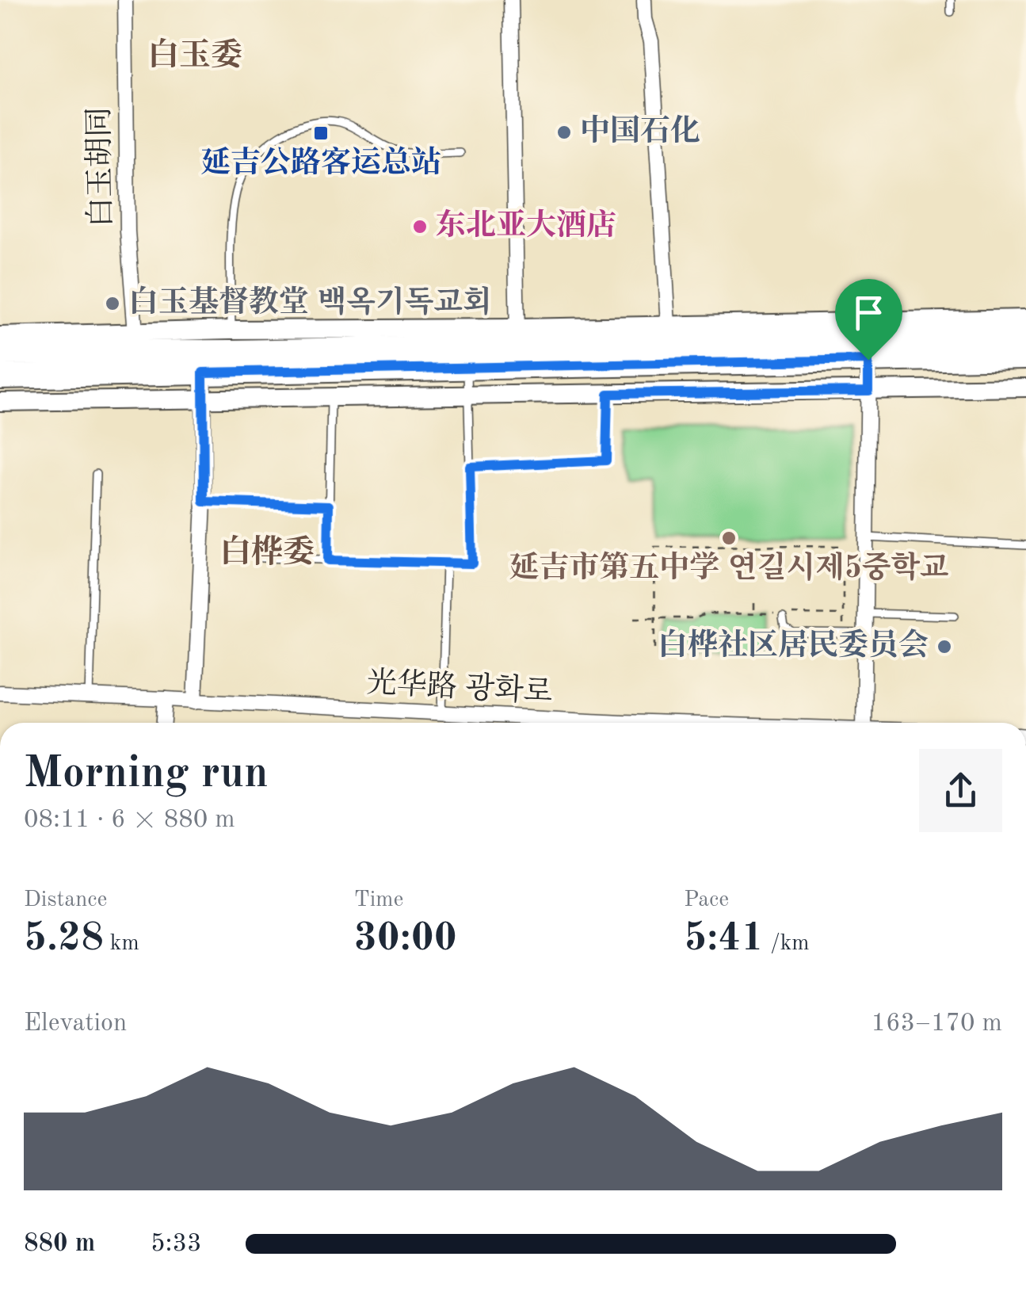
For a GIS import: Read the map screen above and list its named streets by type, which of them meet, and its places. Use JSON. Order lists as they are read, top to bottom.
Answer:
{
  "streets": {
    "street": ["白玉胡同", "光华路 광화로"]
  },
  "districts": ["白玉委", "白桦委"],
  "places": {
    "other": [
      "中国石化",
      "东北亚大酒店",
      "白玉基督教堂 백옥기독교회",
      "延吉市第五中学 연길시제5중학교",
      "白桦社区居民委员会"
    ],
    "transit": ["延吉公路客运总站"]
  },
  "page": {
    "heading": ["Morning run", "08:11 · 6 × 880 m"],
    "stats": [
      ["Distance", "5.28 km"],
      ["Time", "30:00"],
      ["Pace", "5:41 /km"]
    ],
    "chart": ["Elevation", "163–170 m"],
    "list": [
      {
        "name": "880 m",
        "note": "5:33"
      }
    ]
  }
}
